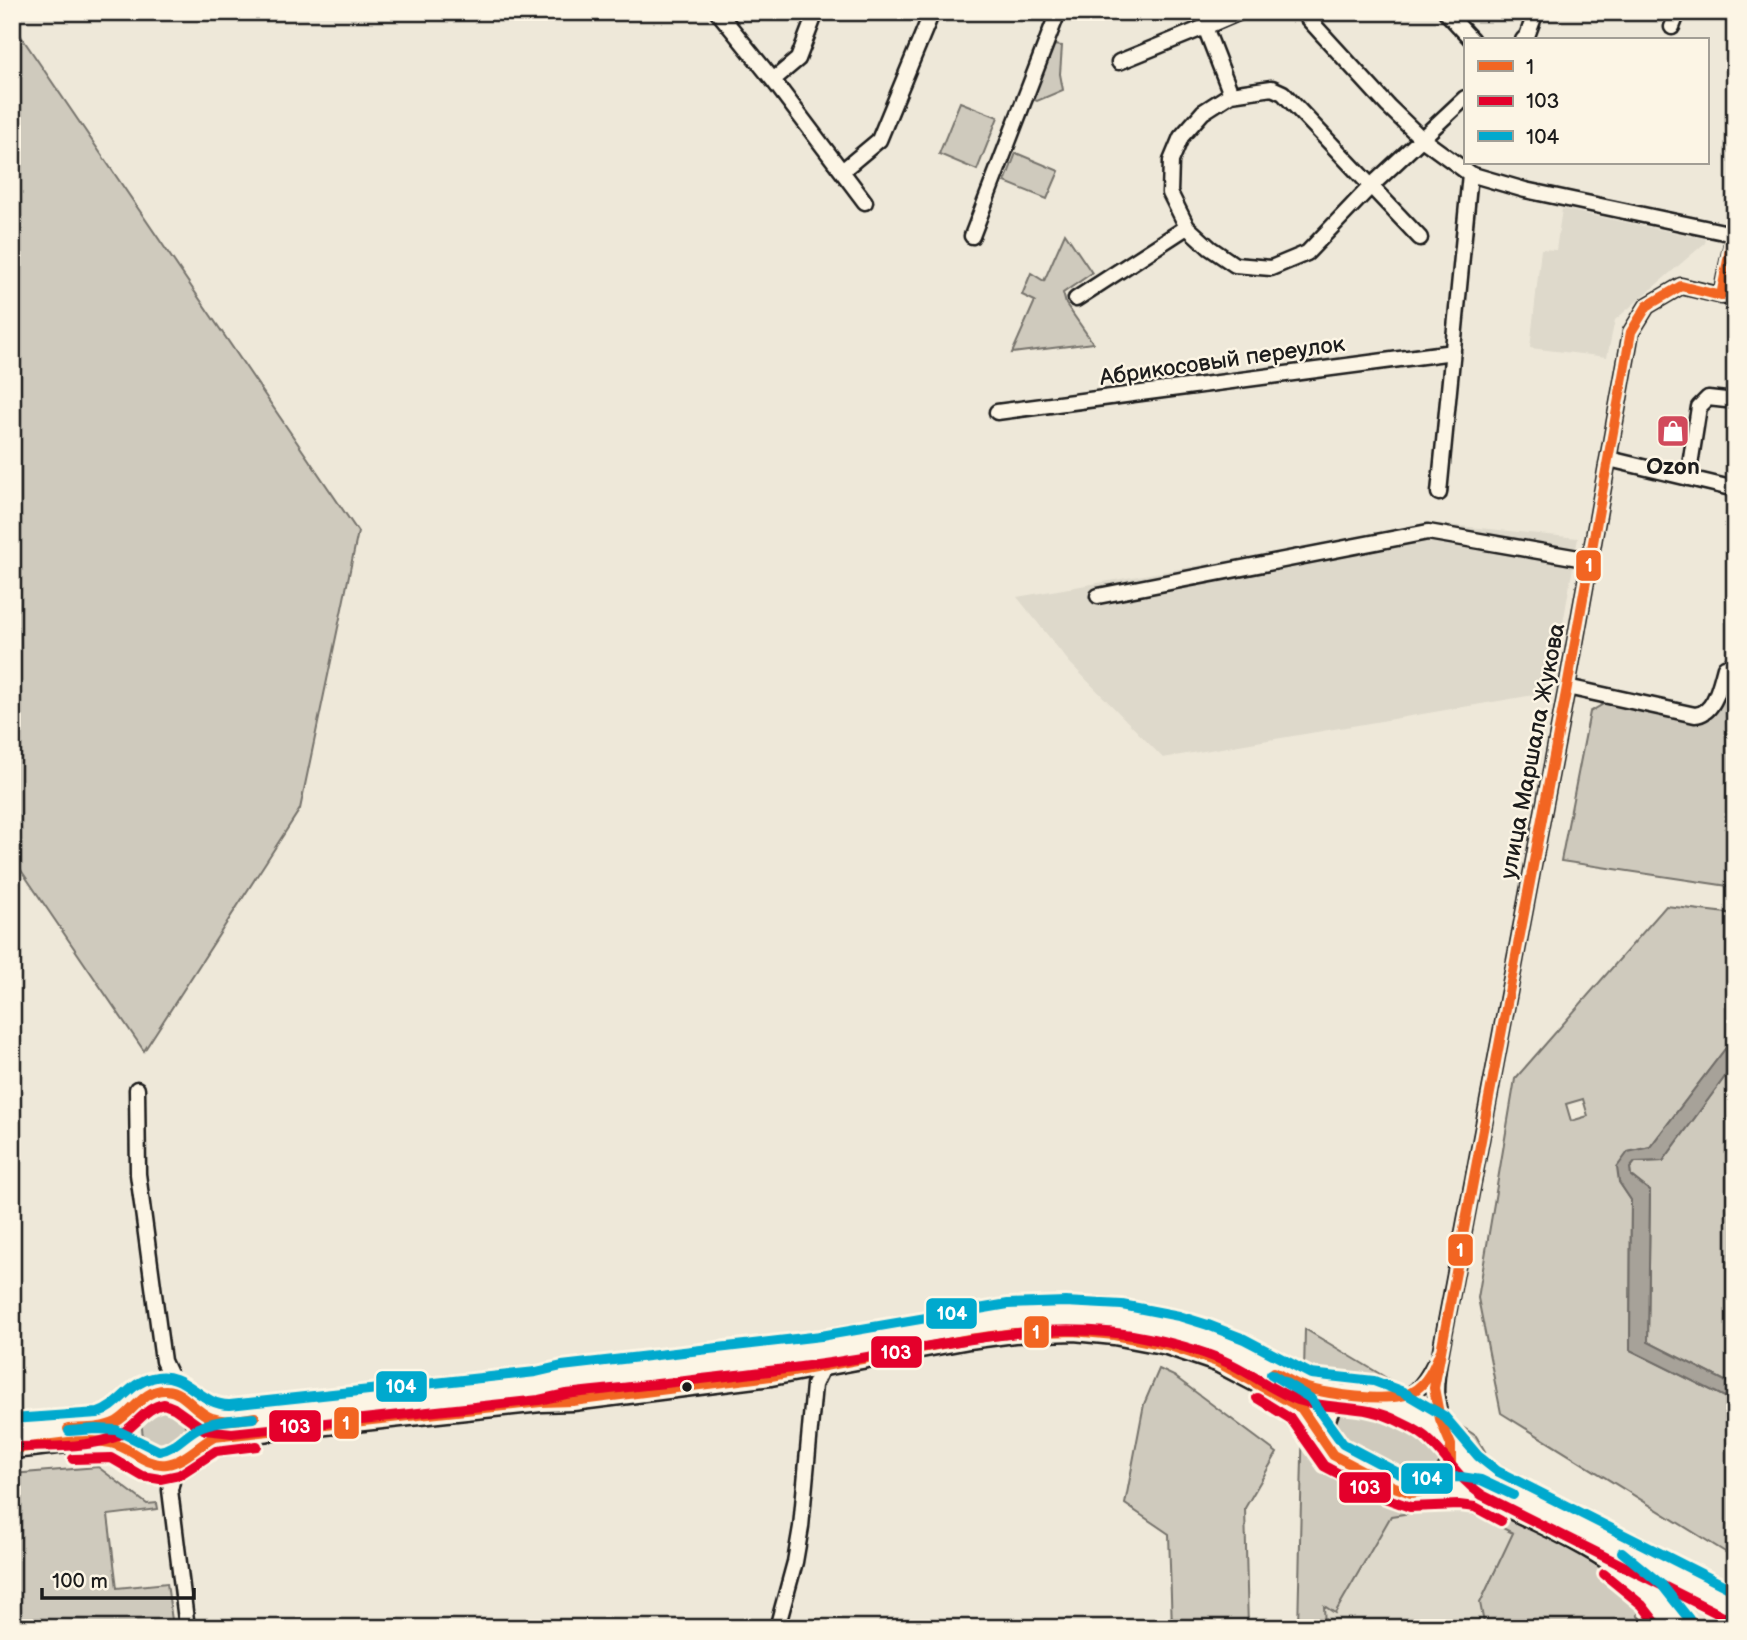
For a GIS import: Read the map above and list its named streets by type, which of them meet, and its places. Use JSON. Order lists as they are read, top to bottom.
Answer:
{
  "streets": {
    "street": ["Абрикосовый переулок", "улица Маршала Жукова"]
  },
  "places": {
    "shop": ["Ozon"]
  },
  "lines": ["transit line 1", "transit line 104", "transit line 103"],
  "legend": ["1", "103", "104"],
  "scale_bar": "100 m"
}
